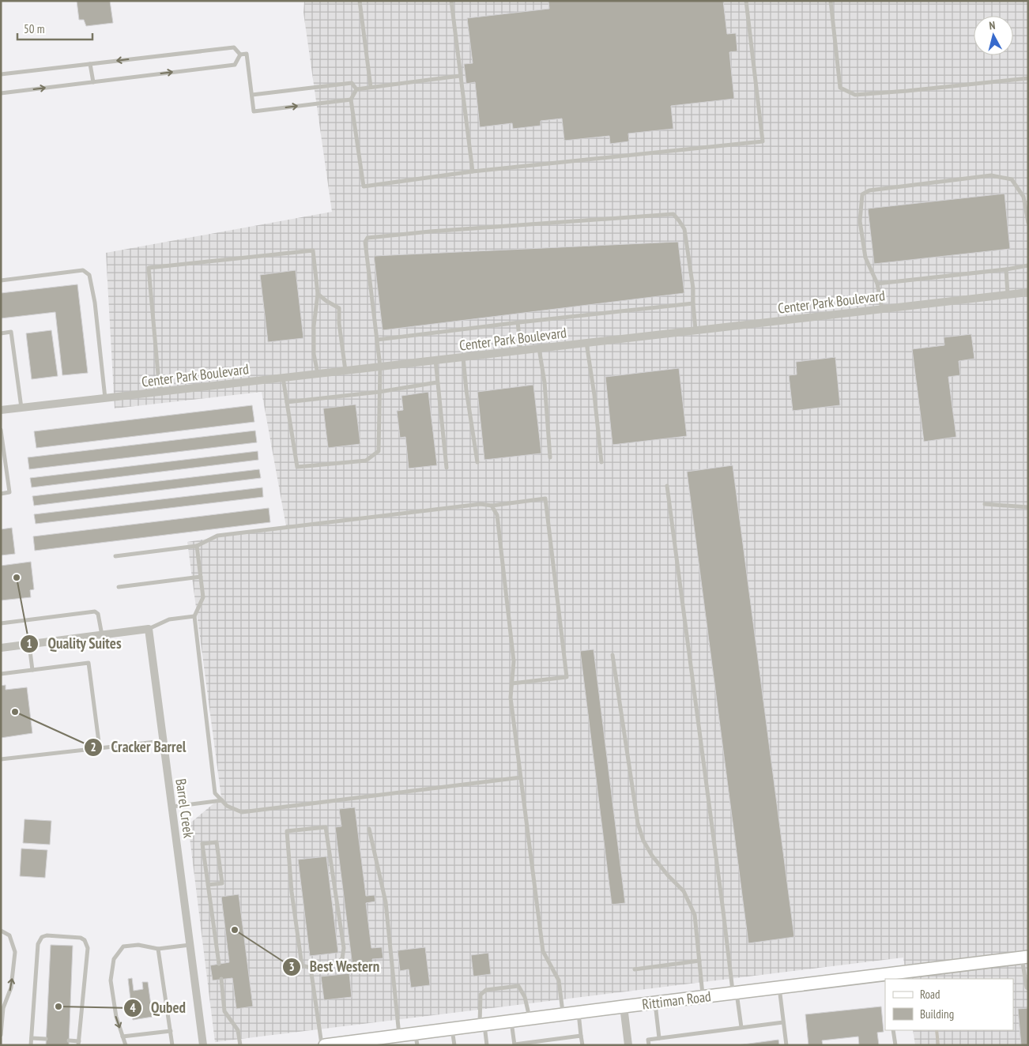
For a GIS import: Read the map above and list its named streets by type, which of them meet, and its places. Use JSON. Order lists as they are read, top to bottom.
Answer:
{
  "streets": {
    "main road": ["Rittiman Road"],
    "street": ["Center Park Boulevard", "Barrel Creek"]
  },
  "places": [
    "Quality Suites",
    "Cracker Barrel",
    "Best Western",
    "Qubed"
  ],
  "legend": ["Road", "Building"],
  "scale_bar": "50 m",
  "north": "top"
}
